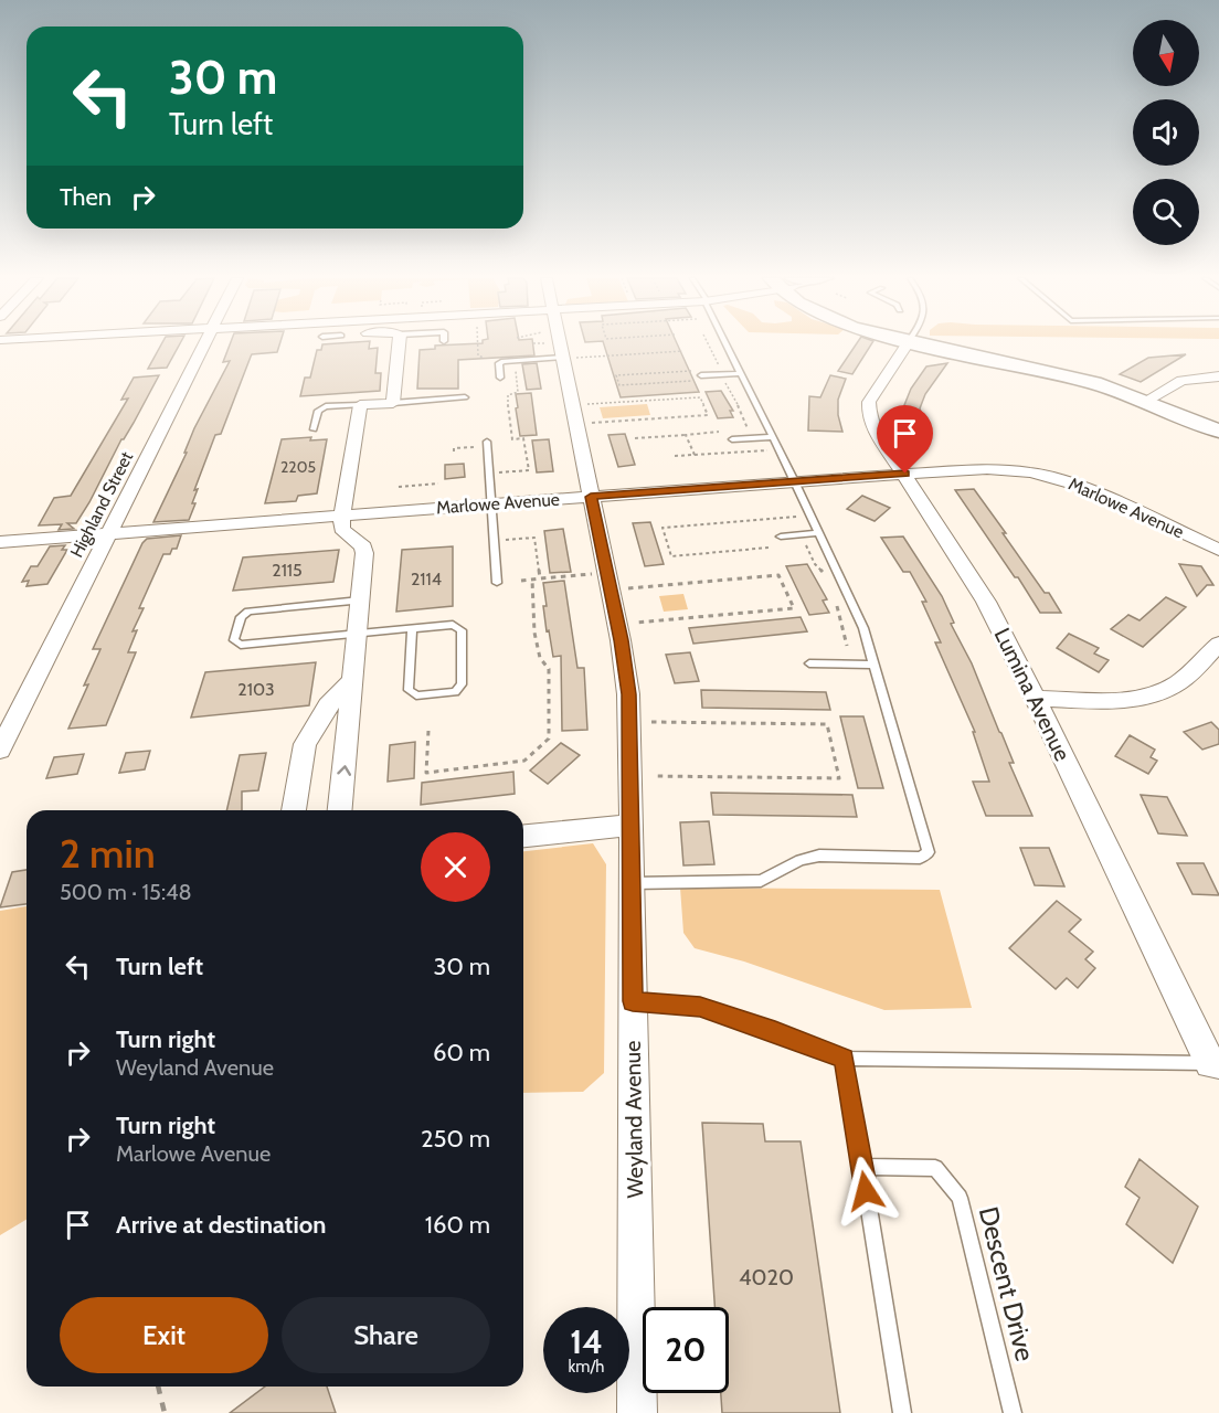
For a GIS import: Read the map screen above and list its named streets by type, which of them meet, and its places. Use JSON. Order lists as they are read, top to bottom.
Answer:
{
  "streets": {
    "street": [
      "Marlowe Avenue",
      "Highland Street",
      "Lumina Avenue",
      "Weyland Avenue"
    ],
    "lane": ["Descent Drive"]
  },
  "crossings": [
    ["Marlowe Avenue", "Highland Street"],
    ["Marlowe Avenue", "Lumina Avenue"],
    ["Marlowe Avenue", "Weyland Avenue"]
  ],
  "house_numbers": [
    "2205",
    "2115",
    "2114",
    "2103",
    "4020"
  ],
  "north": "bottom",
  "page": {
    "turn": ["30 m", "Turn left"],
    "then": "Then",
    "heading": ["2 min", "500 m · 15:48"],
    "list": [
      {
        "name": "Turn left",
        "value": "30 m"
      },
      {
        "name": "Turn right",
        "note": "Weyland Avenue",
        "value": "60 m"
      },
      {
        "name": "Turn right",
        "note": "Marlowe Avenue",
        "value": "250 m"
      },
      {
        "name": "Arrive at destination",
        "value": "160 m"
      }
    ],
    "buttons": ["Exit", "Share"],
    "speed": "14 km/h",
    "limit": "20"
  }
}
